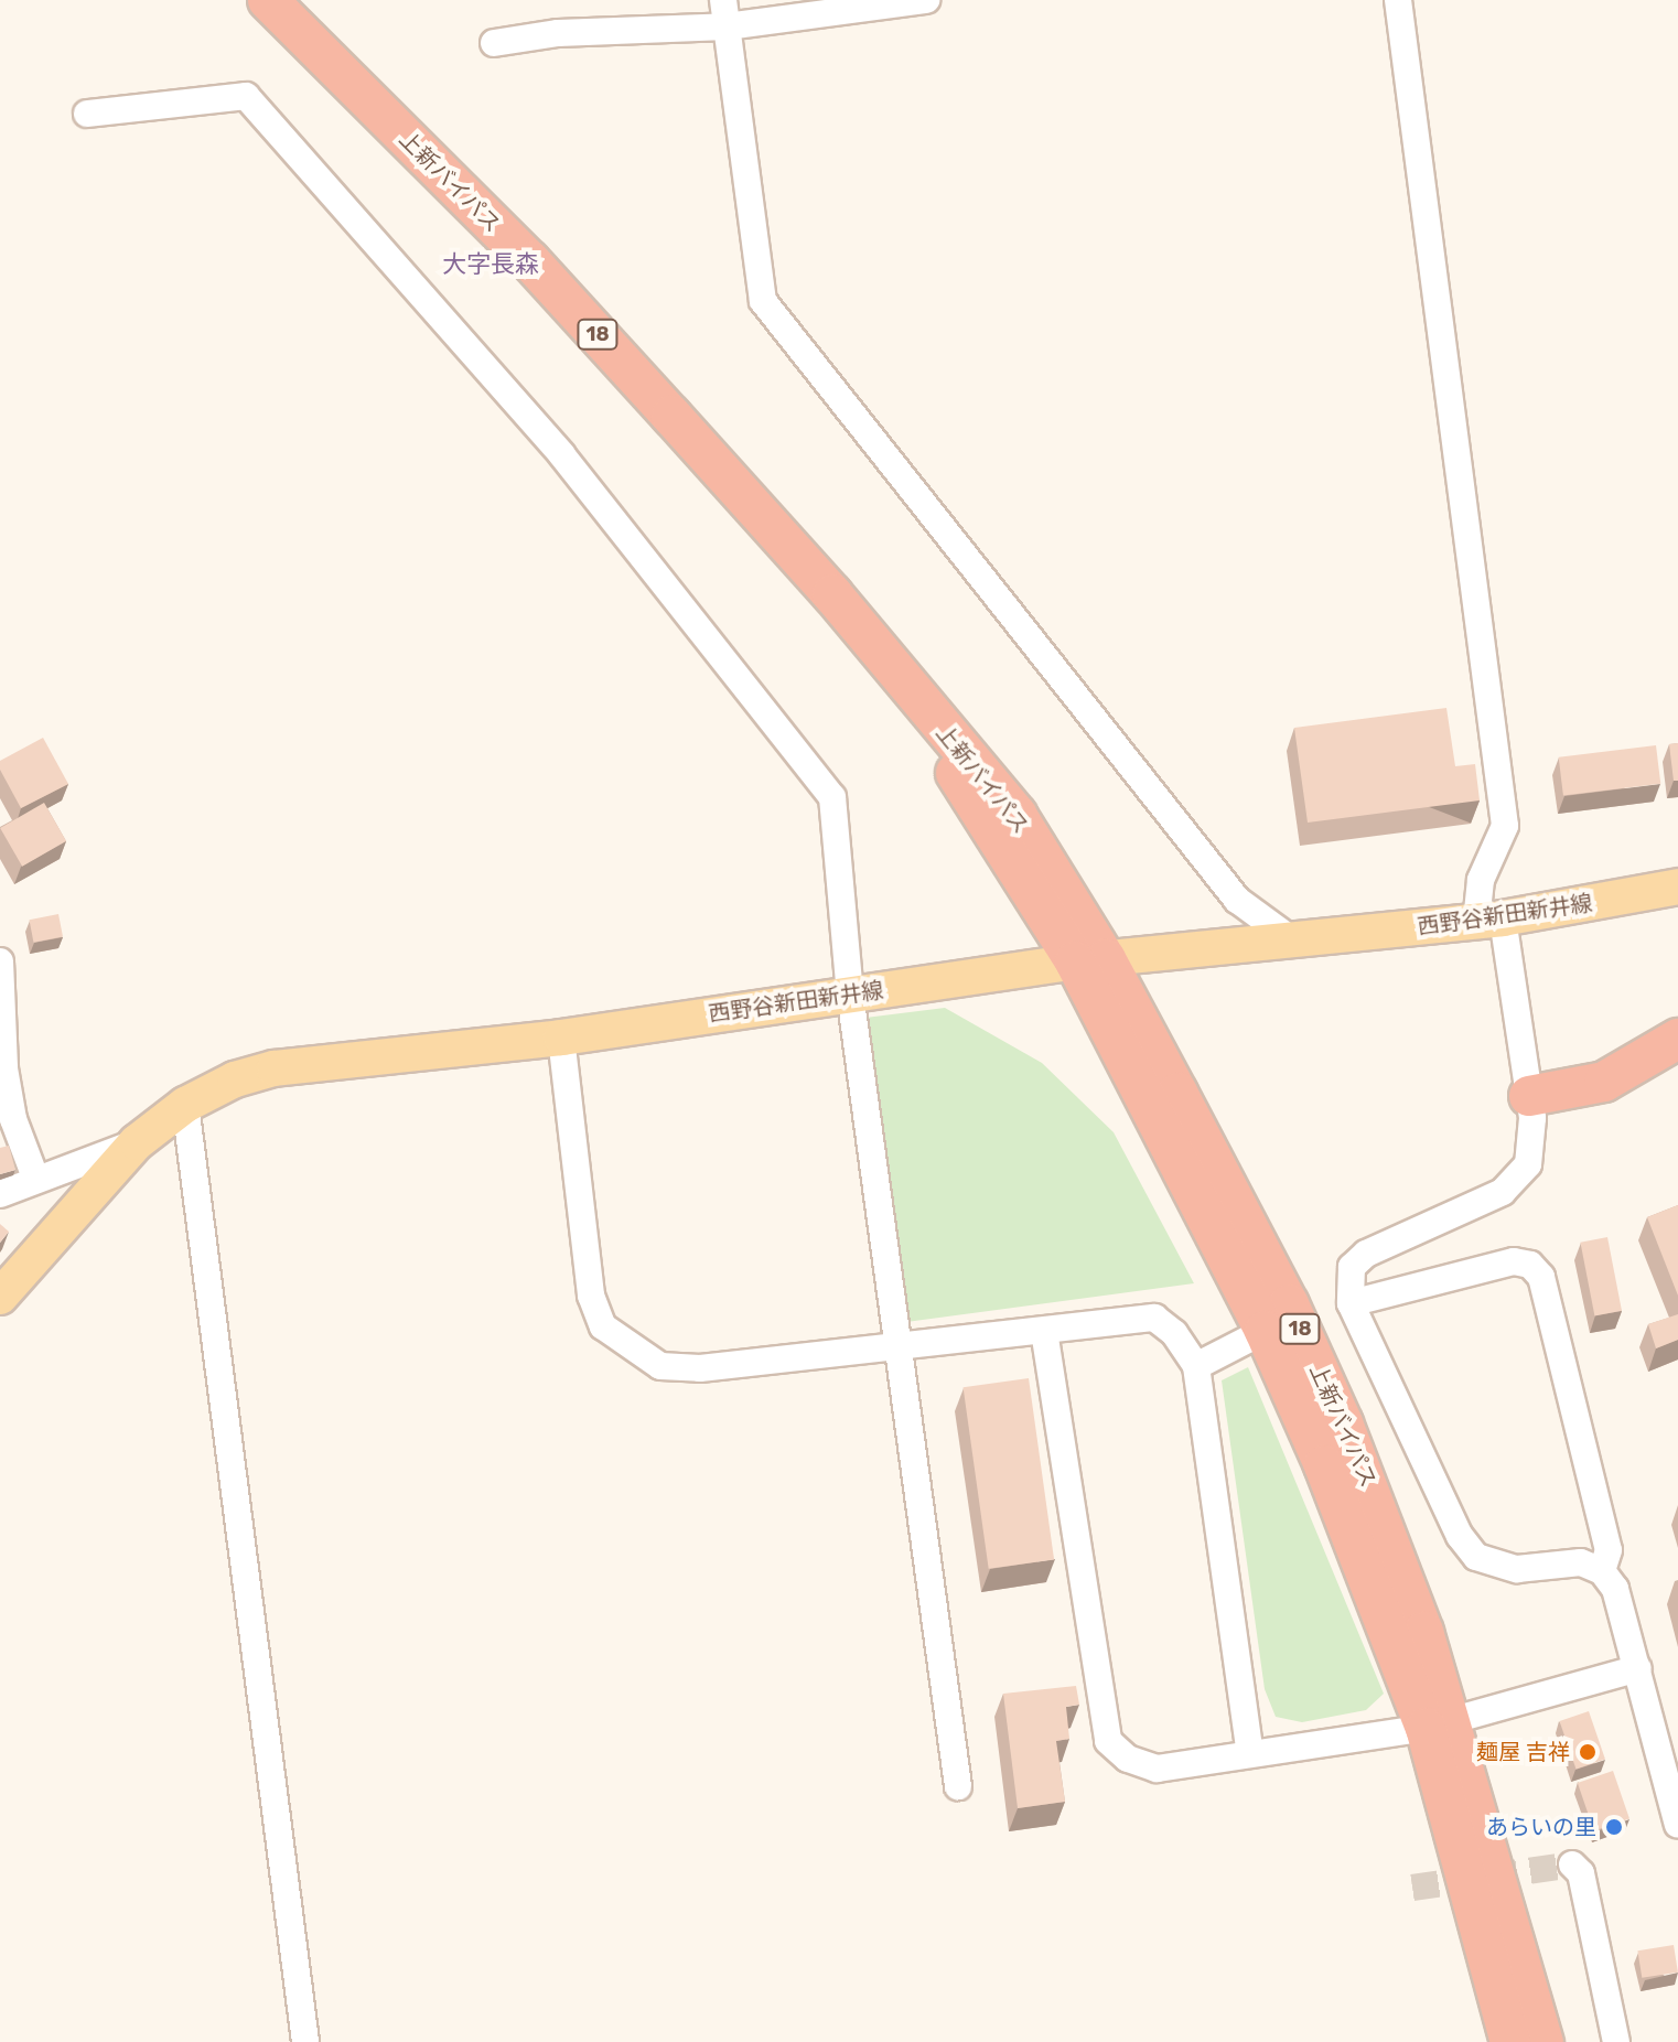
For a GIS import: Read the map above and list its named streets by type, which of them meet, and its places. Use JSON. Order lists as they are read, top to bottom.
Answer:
{
  "streets": {
    "highway": ["上新バイパス", "18"],
    "main road": ["西野谷新田新井線"]
  },
  "crossings": [
    ["上新バイパス", "西野谷新田新井線"]
  ],
  "districts": ["大字長森"],
  "places": ["麺屋 吉祥", "あらいの里"]
}
